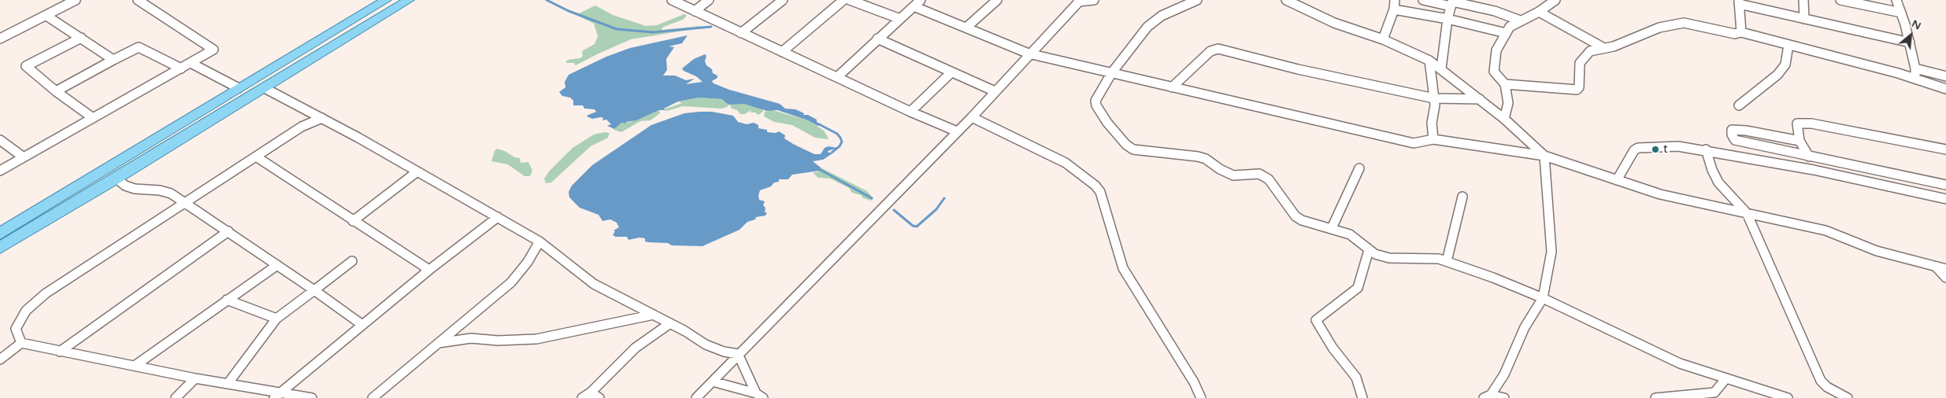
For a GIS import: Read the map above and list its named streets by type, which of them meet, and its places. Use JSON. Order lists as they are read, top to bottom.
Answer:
{
  "places": ["t"],
  "north": "top right"
}
